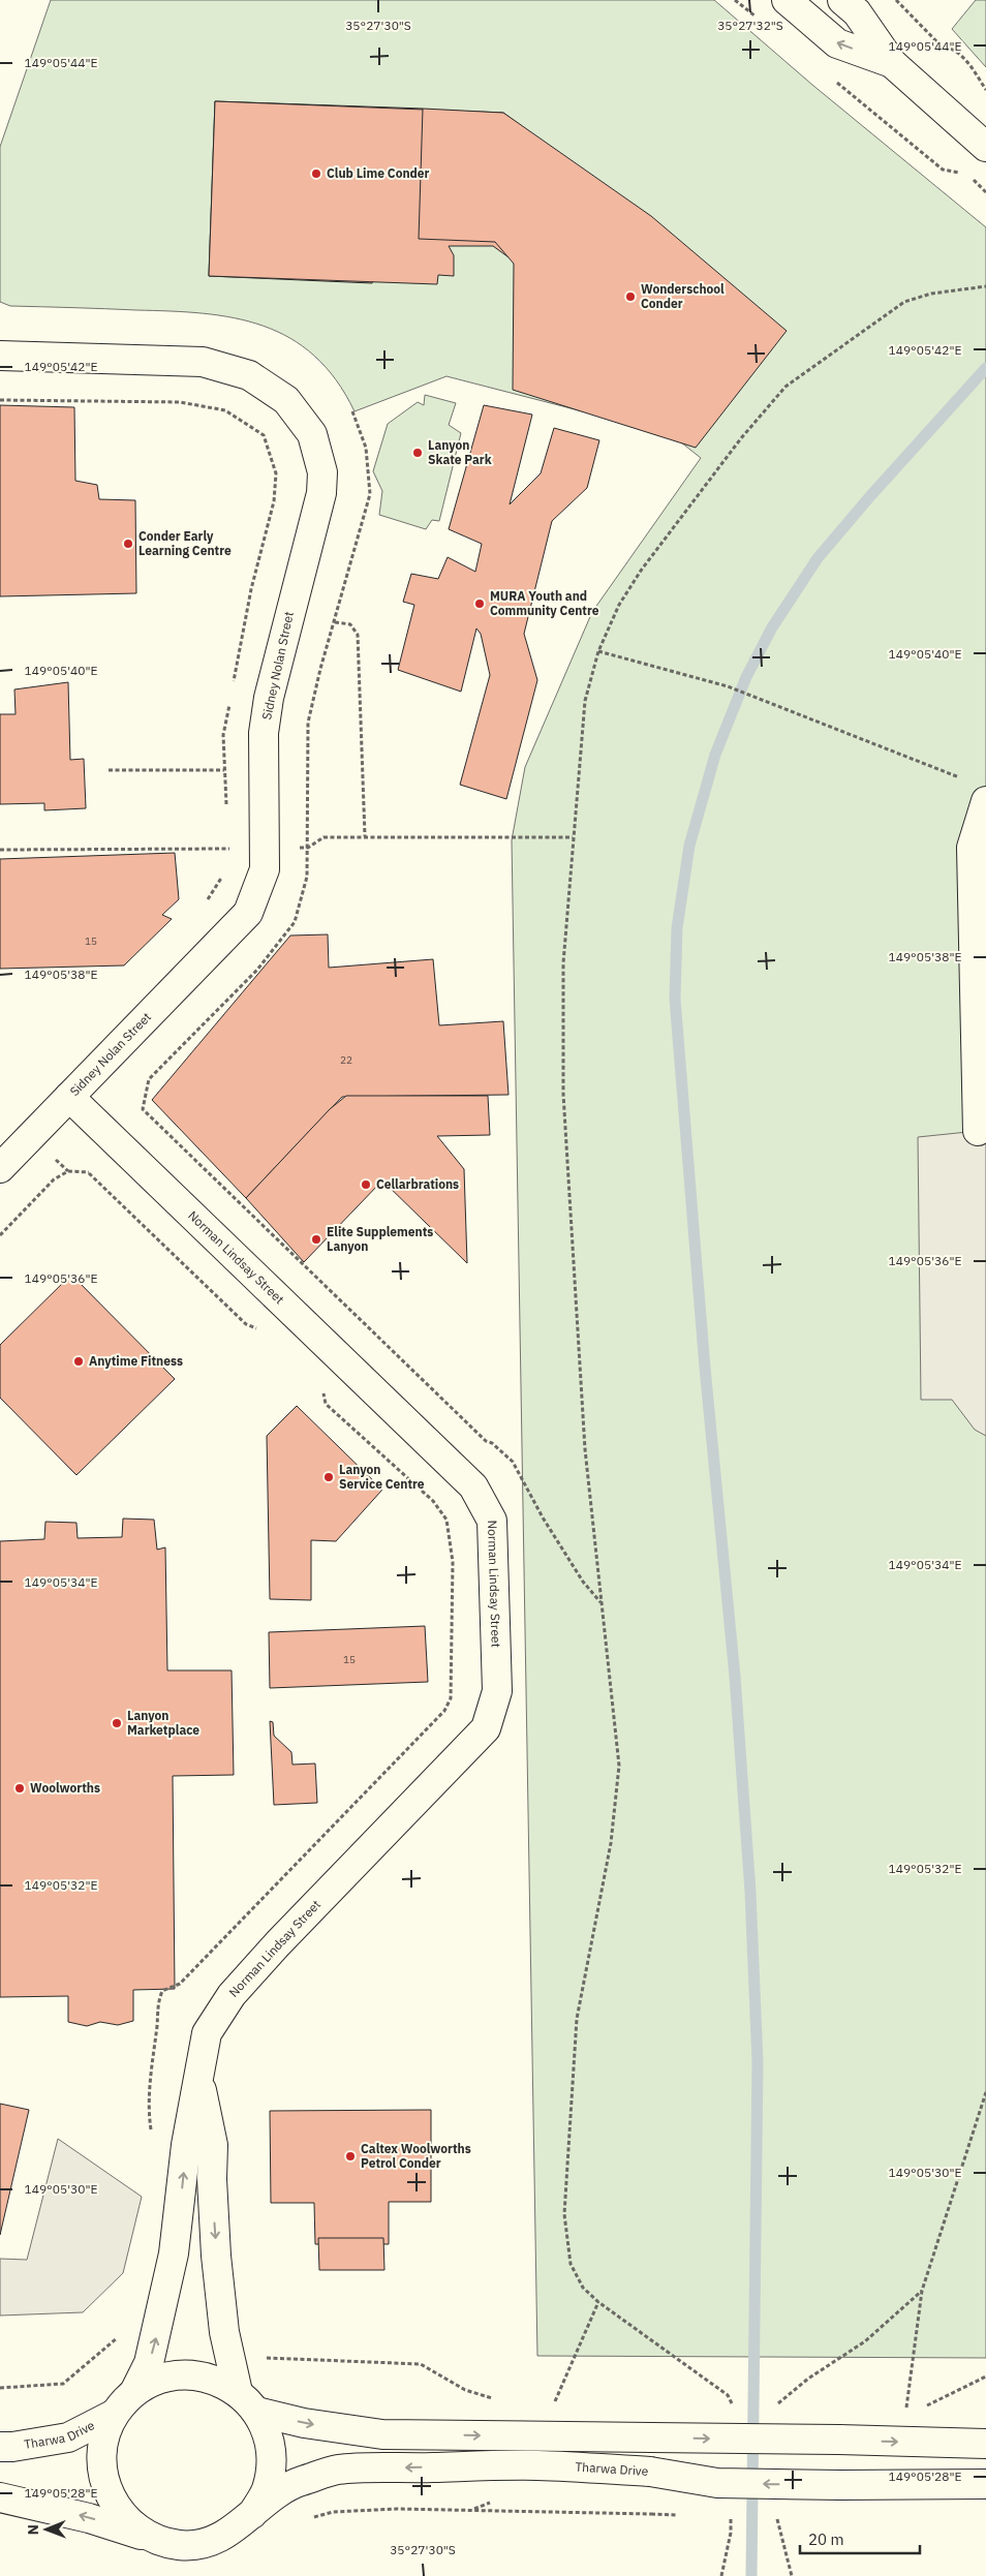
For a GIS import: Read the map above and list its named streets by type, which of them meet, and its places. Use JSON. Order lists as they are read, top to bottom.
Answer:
{
  "streets": {
    "street": ["Sidney Nolan Street", "Norman Lindsay Street", "Tharwa Drive"]
  },
  "crossings": [
    ["Sidney Nolan Street", "Norman Lindsay Street"],
    ["Norman Lindsay Street", "Tharwa Drive"]
  ],
  "places": [
    "Club Lime Conder",
    "Wonderschool Conder",
    "Lanyon Skate Park",
    "Conder Early Learning Centre",
    "MURA Youth and Community Centre",
    "Cellarbrations",
    "Elite Supplements Lanyon",
    "Anytime Fitness",
    "Lanyon Service Centre",
    "Lanyon Marketplace",
    "Woolworths",
    "Caltex Woolworths Petrol Conder"
  ],
  "house_numbers": ["15", "22", "15"],
  "scale_bar": "20 m",
  "north": "left",
  "coordinates": [
    "35°27'30\"S",
    "35°27'32\"S",
    "149°05'44\"E",
    "149°05'42\"E",
    "149°05'40\"E",
    "149°05'38\"E",
    "149°05'36\"E",
    "149°05'34\"E",
    "149°05'32\"E",
    "149°05'30\"E",
    "149°05'28\"E"
  ]
}
